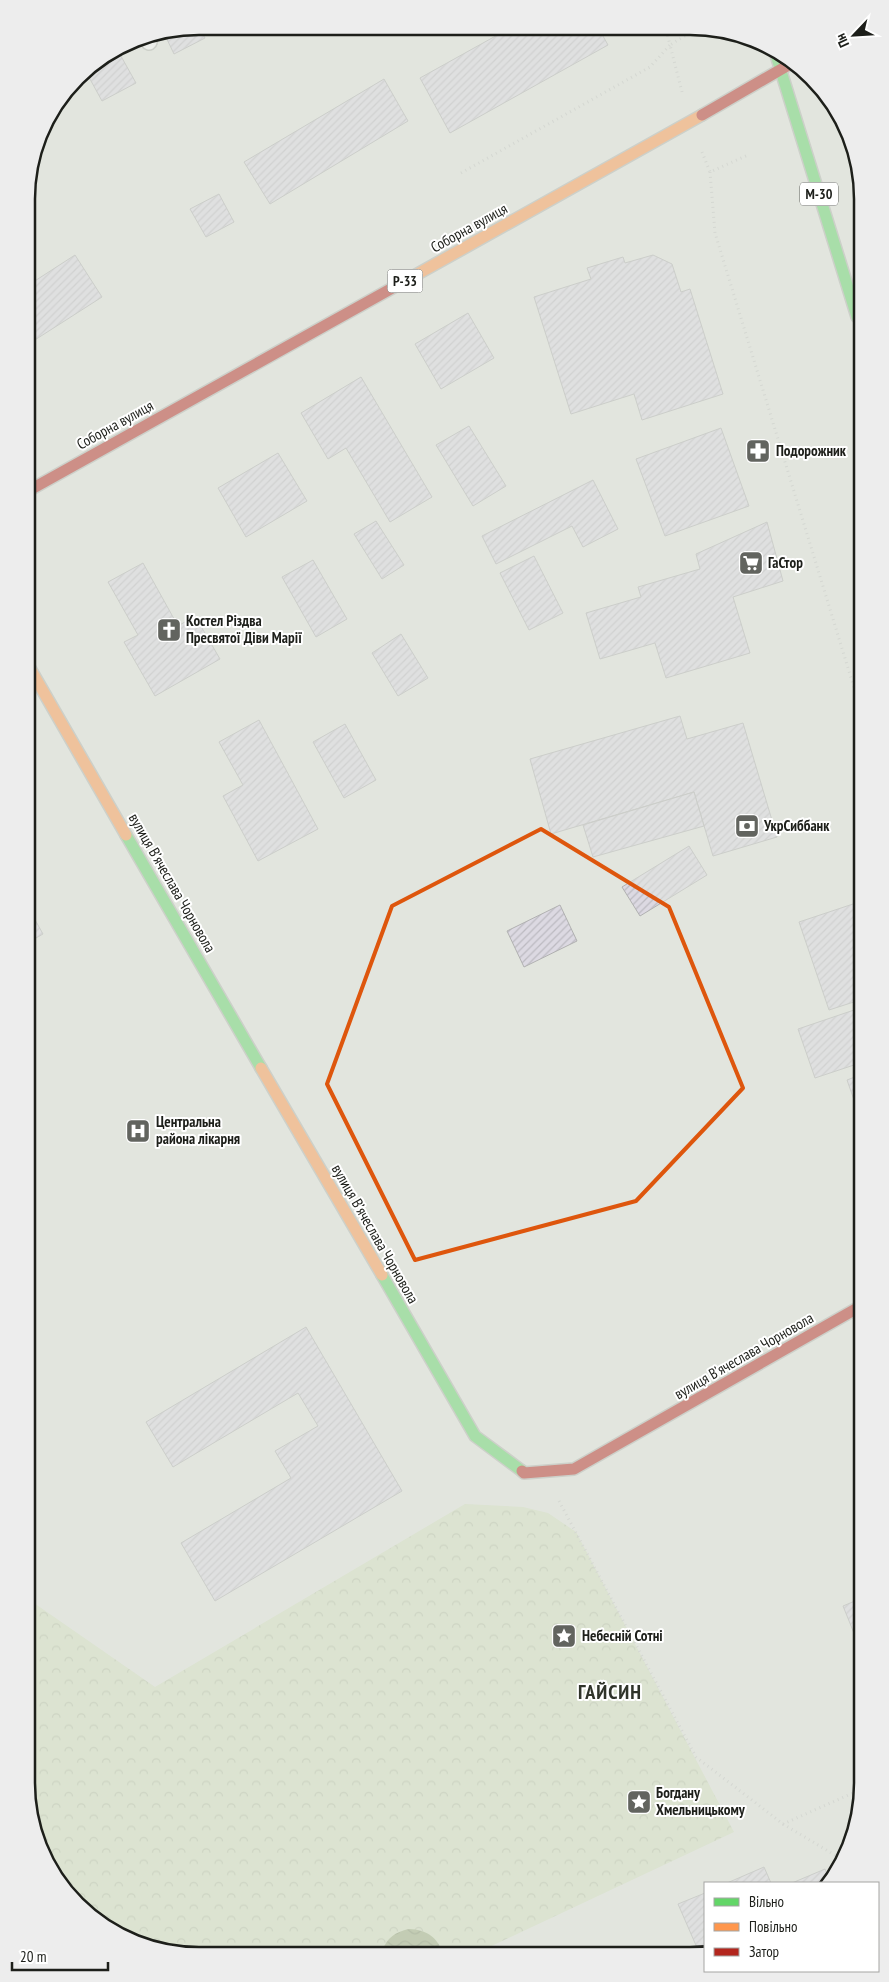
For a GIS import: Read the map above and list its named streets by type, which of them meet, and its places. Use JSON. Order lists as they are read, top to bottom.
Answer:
{
  "streets": {
    "main road": [
      "М-30",
      "Соборна вулиця",
      "Р-33",
      "вулиця Вʼячеслава Чорновола"
    ]
  },
  "crossings": [
    ["М-30", "Соборна вулиця"]
  ],
  "districts": ["ГАЙСИН"],
  "places": {
    "pharmacy": ["Подорожник"],
    "supermarket": ["ГаСтор"],
    "church": ["Костел Різдва Пресвятої Діви Марії"],
    "bank": ["УкрСиббанк"],
    "hospital": ["Центральна района лікарня"],
    "place": ["Небесній Сотні", "Богдану Хмельницькому"]
  },
  "legend": ["Вільно", "Повільно", "Затор"],
  "scale_bar": "20 m",
  "north": "bottom left"
}
